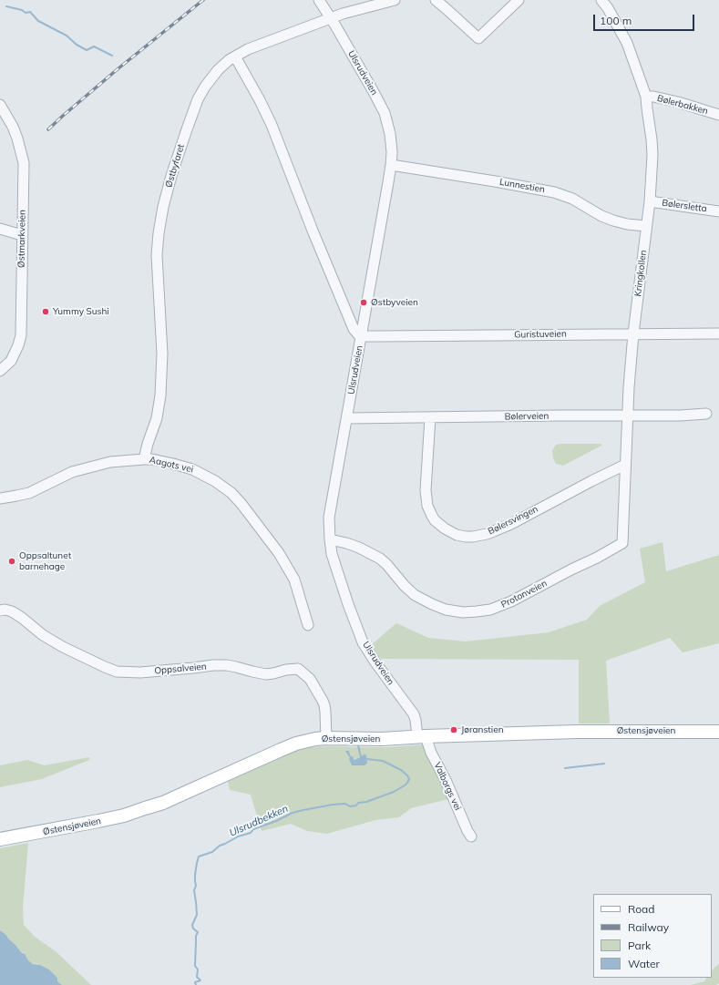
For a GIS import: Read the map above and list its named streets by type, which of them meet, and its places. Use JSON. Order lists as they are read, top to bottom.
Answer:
{
  "streets": {
    "main road": ["Østensjøveien"],
    "street": [
      "Ulsrudveien",
      "Bølerbakken",
      "Østbyfaret",
      "Lunnestien",
      "Bølersletta",
      "Østmarkveien",
      "Kringkollen",
      "Guristuveien",
      "Bølerveien",
      "Aagots vei",
      "Bølersvingen",
      "Protonveien",
      "Oppsalveien",
      "Valborgs vei"
    ]
  },
  "crossings": [
    ["Ulsrudveien", "Østbyfaret"],
    ["Ulsrudveien", "Lunnestien"],
    ["Ulsrudveien", "Guristuveien"],
    ["Ulsrudveien", "Bølerveien"],
    ["Ulsrudveien", "Protonveien"],
    ["Ulsrudveien", "Østensjøveien"],
    ["Ulsrudveien", "Valborgs vei"],
    ["Bølerbakken", "Kringkollen"],
    ["Østbyfaret", "Aagots vei"],
    ["Lunnestien", "Kringkollen"],
    ["Bølersletta", "Kringkollen"],
    ["Kringkollen", "Guristuveien"],
    ["Kringkollen", "Bølerveien"],
    ["Kringkollen", "Bølersvingen"],
    ["Kringkollen", "Protonveien"],
    ["Bølerveien", "Bølersvingen"],
    ["Oppsalveien", "Østensjøveien"],
    ["Østensjøveien", "Valborgs vei"]
  ],
  "water": ["Ulsrudbekken"],
  "places": [
    "Østbyveien",
    "Yummy Sushi",
    "Oppsaltunet barnehage",
    "Jøranstien"
  ],
  "legend": [
    "Road",
    "Railway",
    "Park",
    "Water"
  ],
  "scale_bar": "100 m"
}
